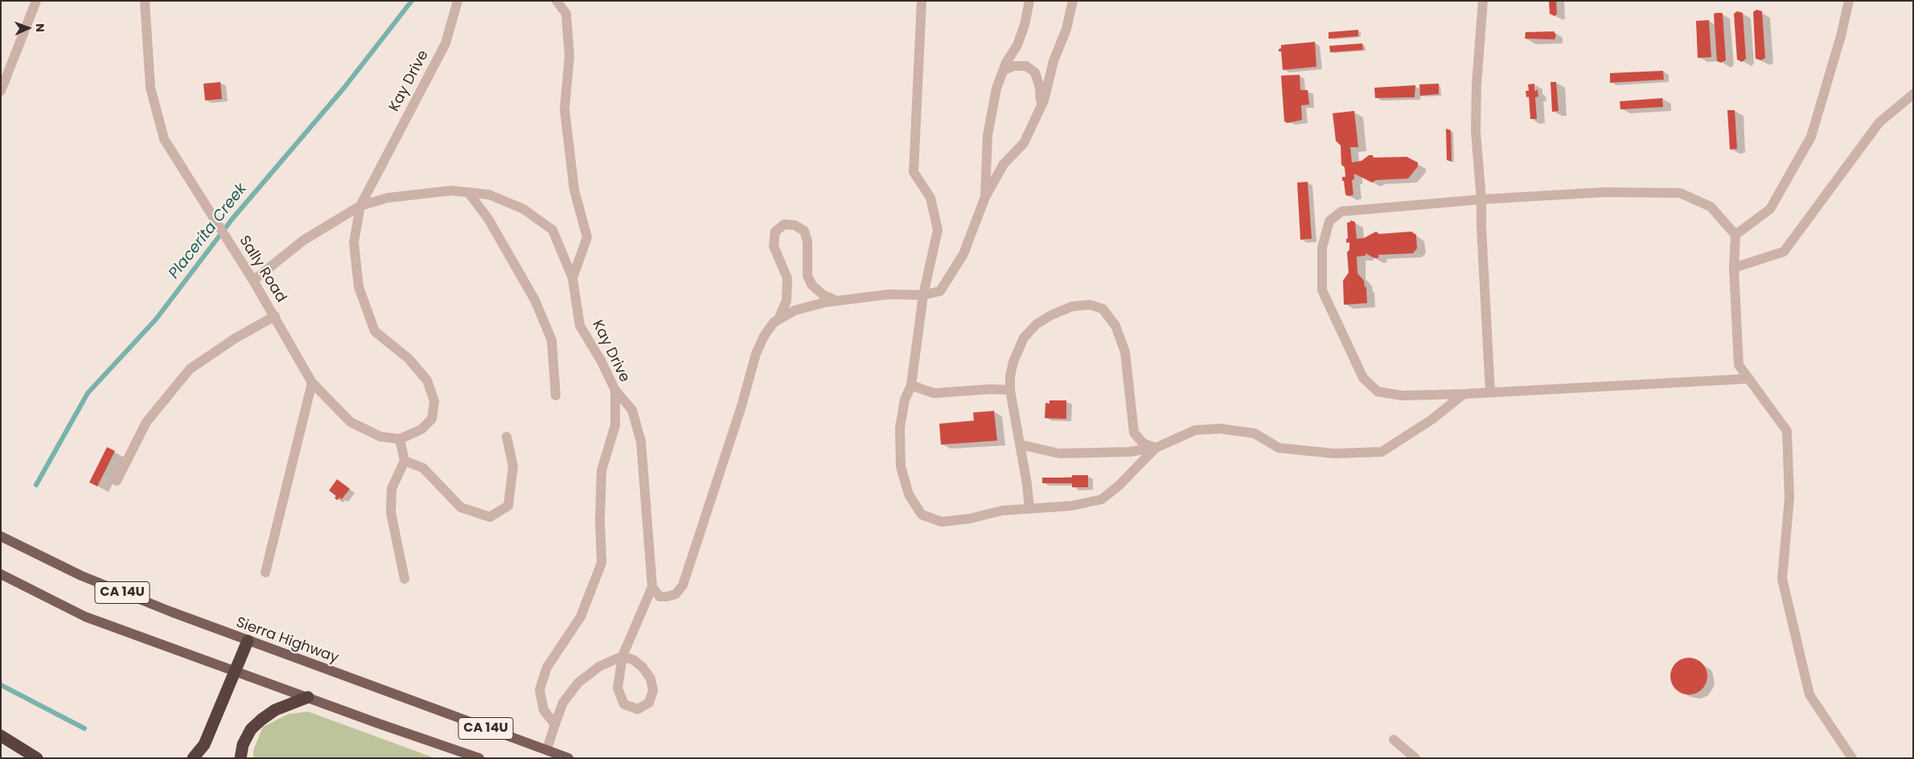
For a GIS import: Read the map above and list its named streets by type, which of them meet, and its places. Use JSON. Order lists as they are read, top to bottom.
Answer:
{
  "streets": {
    "main road": ["CA 14U", "Sierra Highway"],
    "street": ["Kay Drive", "Sally Road"]
  },
  "water": ["Placerita Creek"],
  "north": "right"
}
